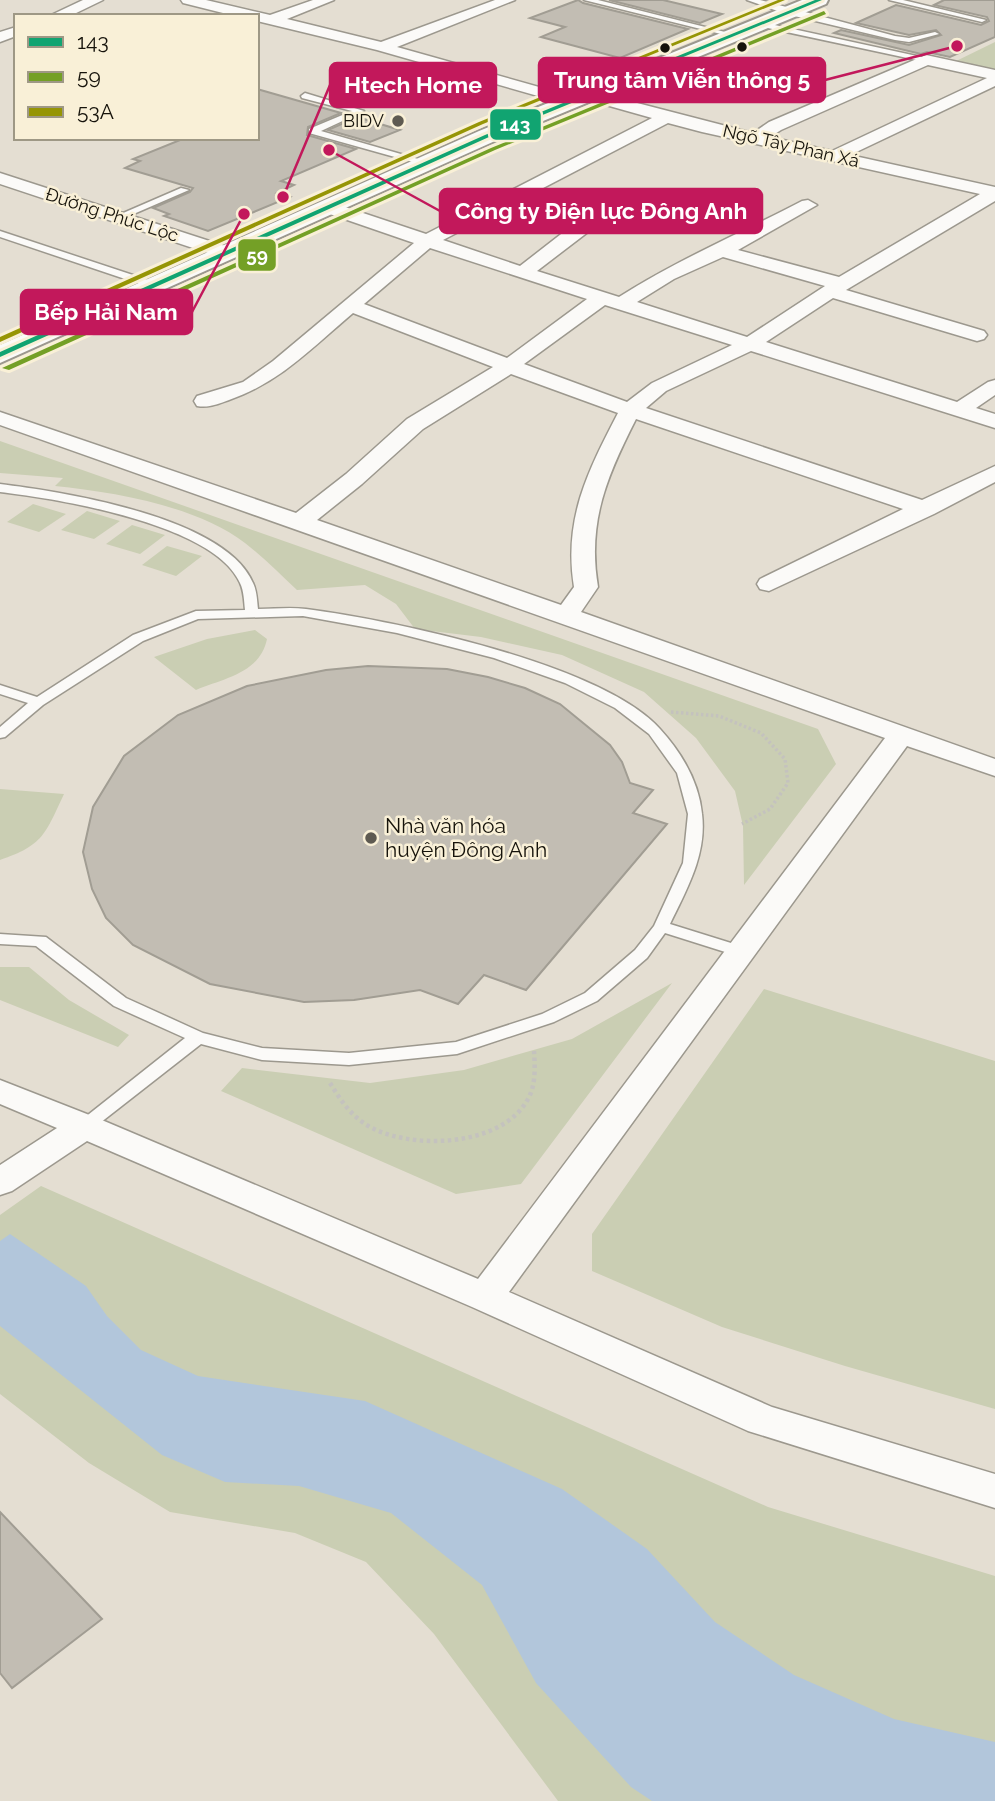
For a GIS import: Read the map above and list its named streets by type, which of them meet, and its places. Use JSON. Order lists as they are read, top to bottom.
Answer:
{
  "streets": {
    "street": ["Ngõ Tây Phan Xá", "Đường Phúc Lộc"]
  },
  "places": [
    "Trung tâm Viễn thông 5",
    "BIDV",
    "Công ty Điện lực Đông Anh",
    "Htech Home",
    "Bếp Hải Nam",
    "Nhà văn hóa huyện Đông Anh"
  ],
  "lines": ["transit line 143", "transit line 53A", "transit line 59"],
  "legend": ["143", "59", "53A"]
}
